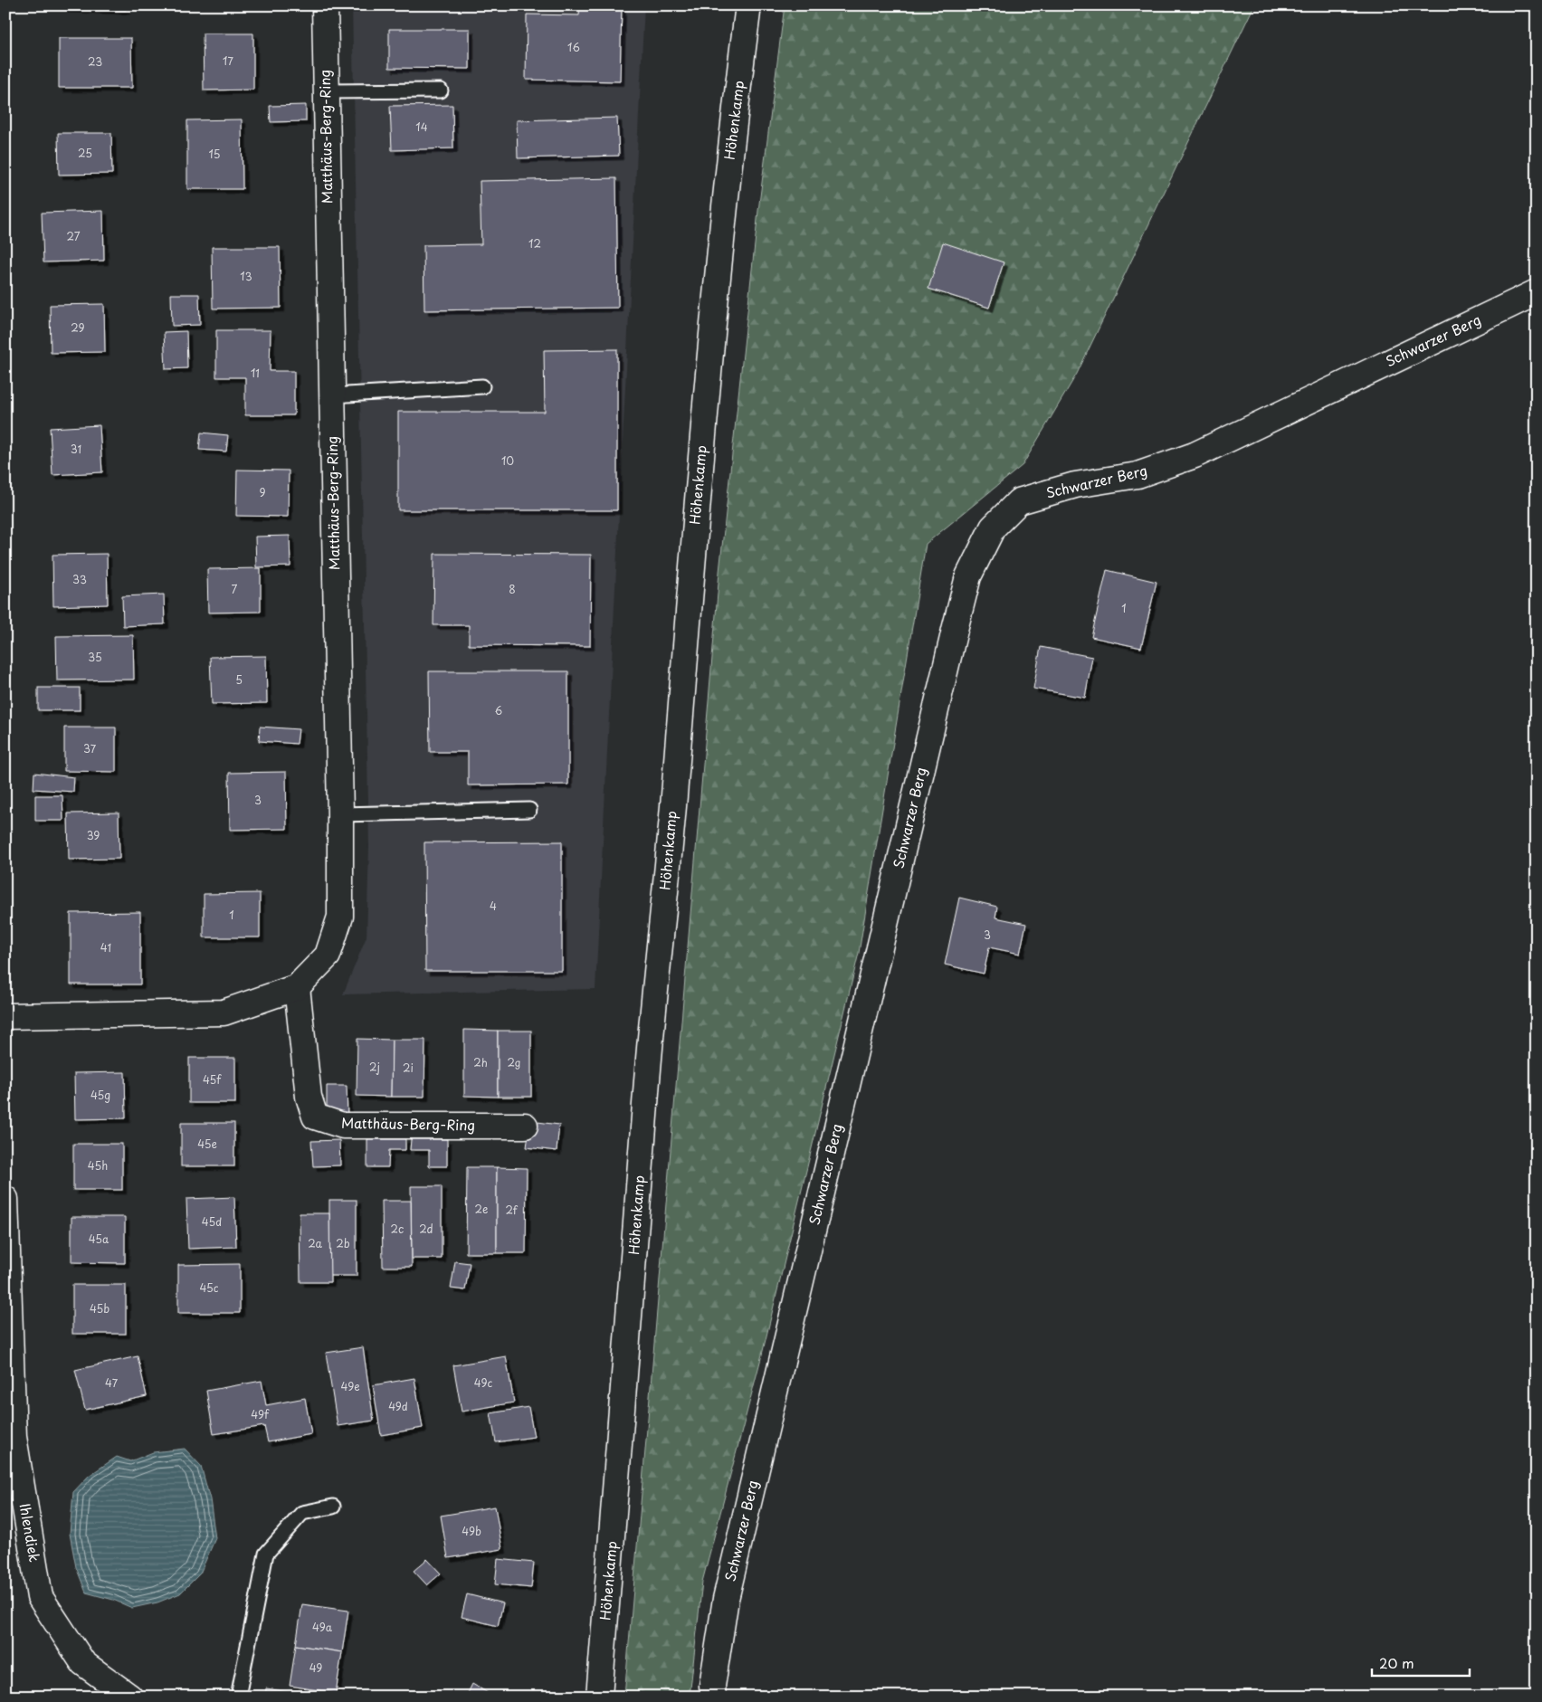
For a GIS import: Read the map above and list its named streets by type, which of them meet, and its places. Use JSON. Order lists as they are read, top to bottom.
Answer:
{
  "streets": {
    "street": [
      "Höhenkamp",
      "Matthäus-Berg-Ring",
      "Schwarzer Berg",
      "Ihlendiek"
    ]
  },
  "house_numbers": [
    "16",
    "17",
    "23",
    "14",
    "25",
    "15",
    "27",
    "12",
    "13",
    "29",
    "11",
    "31",
    "10",
    "9",
    "33",
    "7",
    "8",
    "1",
    "35",
    "5",
    "6",
    "37",
    "3",
    "39",
    "4",
    "1",
    "3",
    "41",
    "2h",
    "2g",
    "2j",
    "2i",
    "45f",
    "45g",
    "45e",
    "45h",
    "2e",
    "2f",
    "45d",
    "2c",
    "2d",
    "45a",
    "2a",
    "2b",
    "45c",
    "45b",
    "47",
    "49c",
    "49e",
    "49d",
    "49f",
    "49b",
    "49a",
    "49"
  ],
  "scale_bar": "20 m"
}
